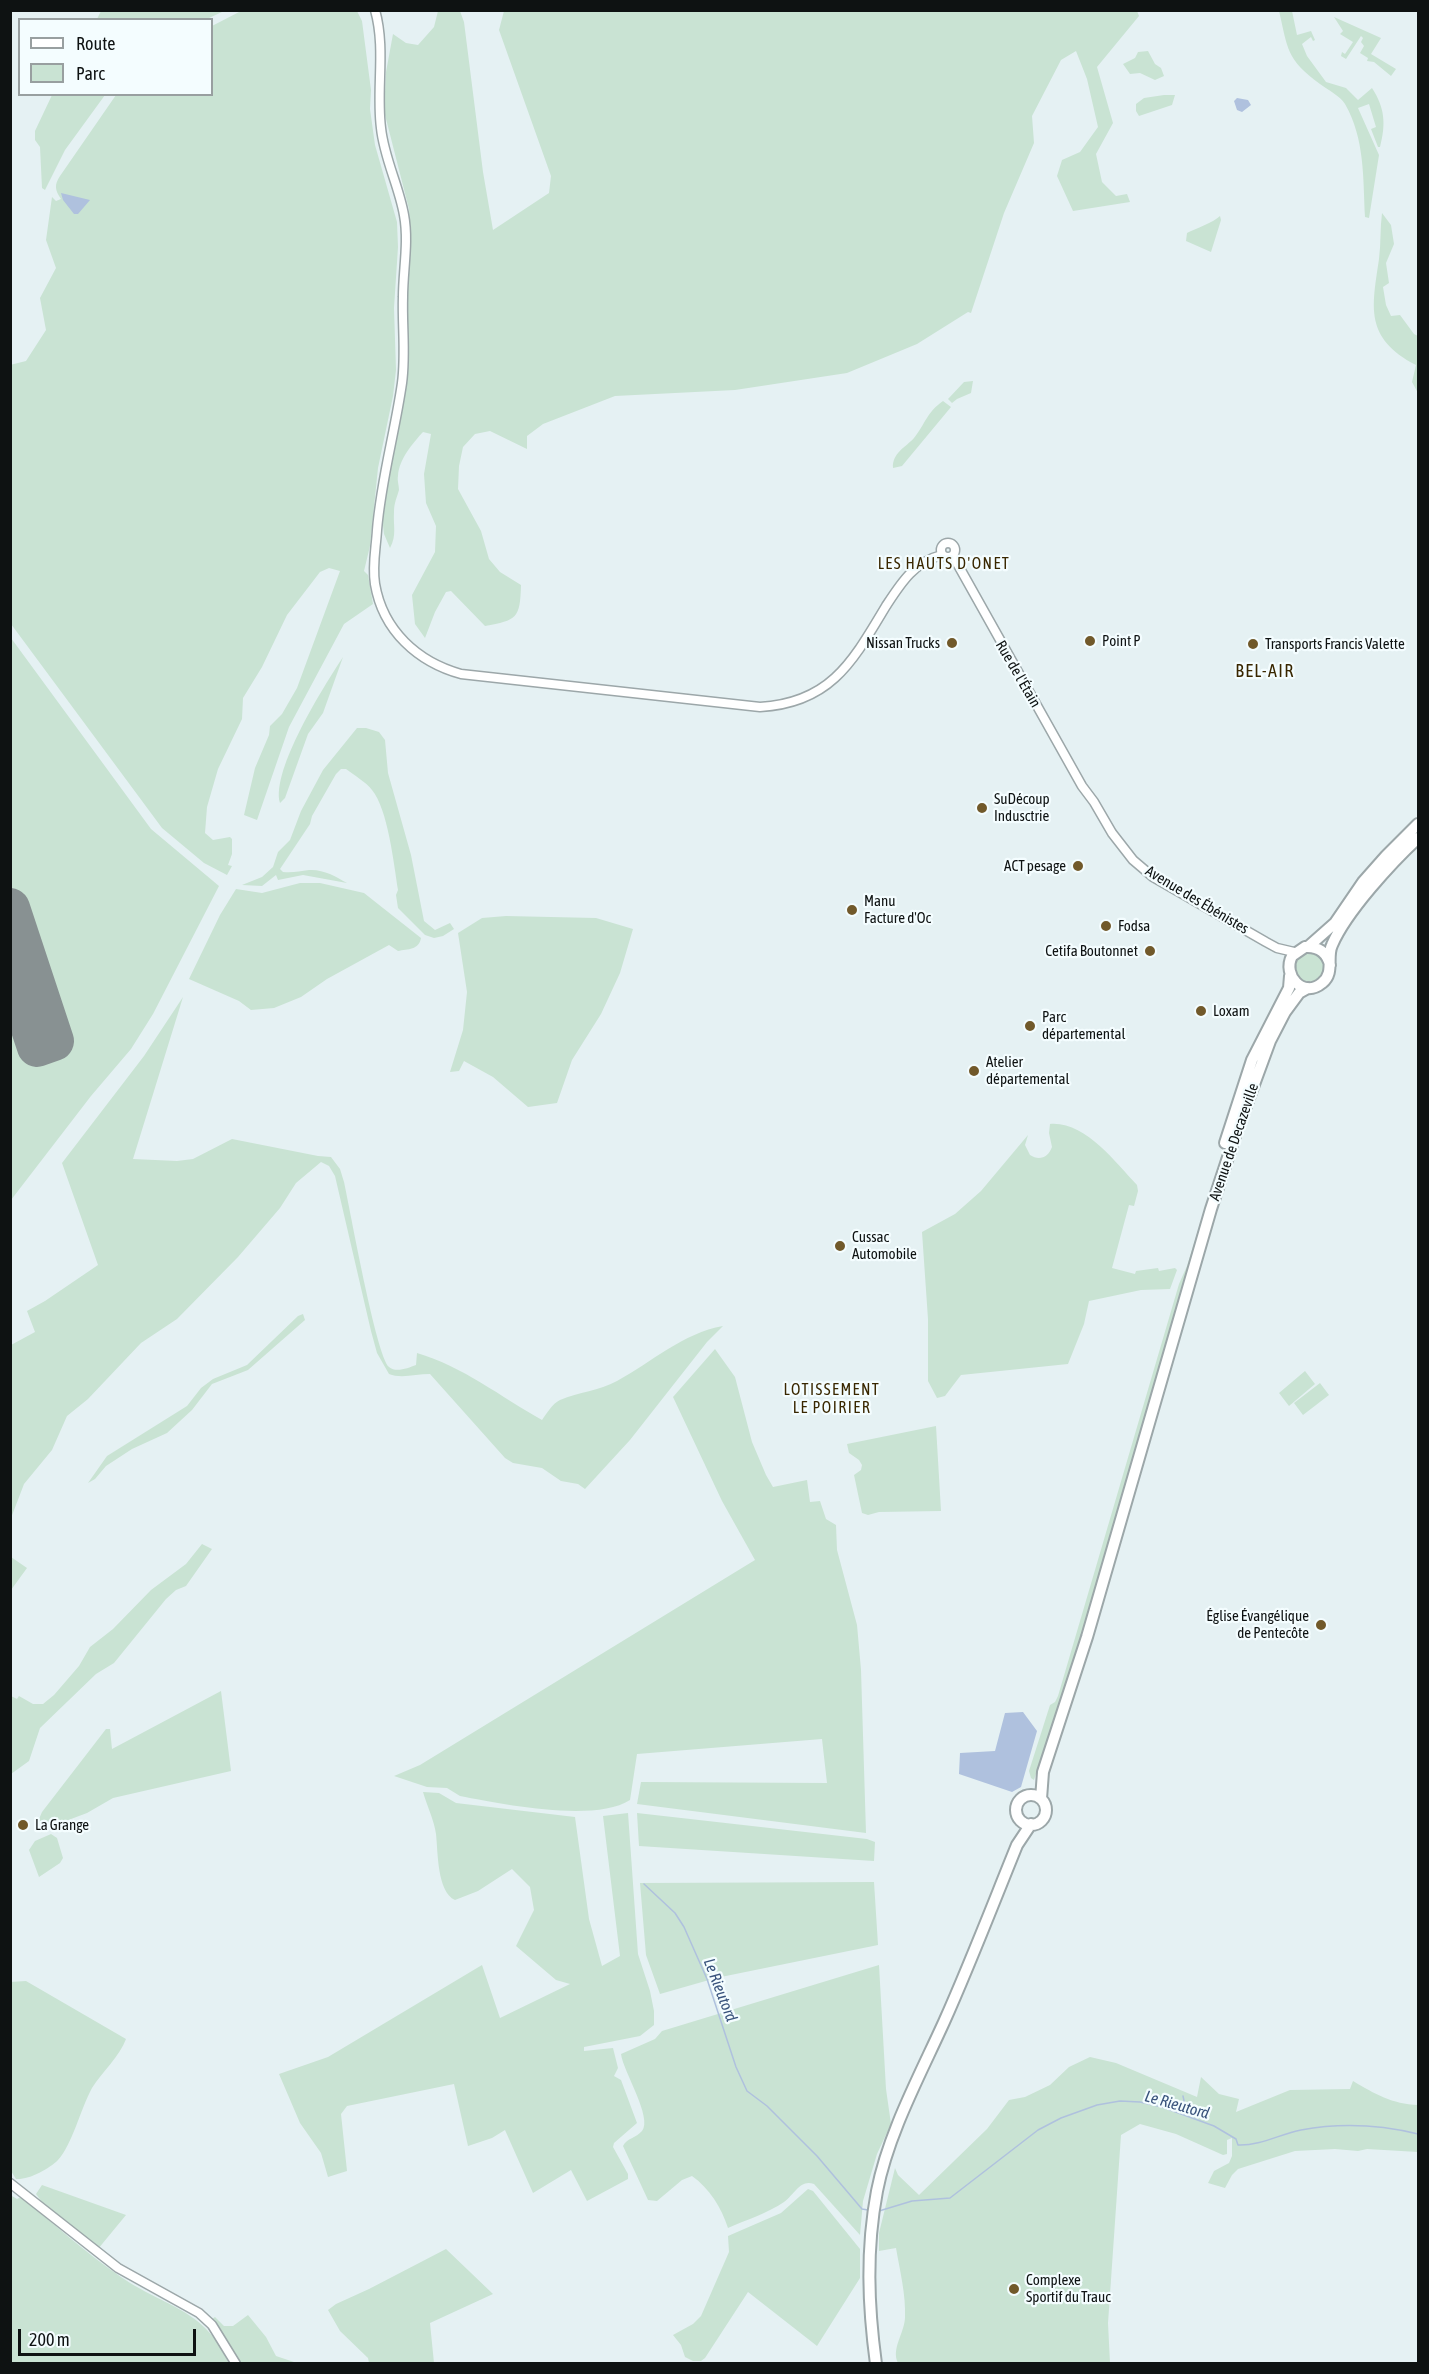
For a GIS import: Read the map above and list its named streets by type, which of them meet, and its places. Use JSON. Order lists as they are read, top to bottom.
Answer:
{
  "streets": {
    "main road": ["Avenue de Decazeville"],
    "street": ["Rue de l'Étain", "Avenue des Ébénistes"]
  },
  "crossings": [
    ["Rue de l'Étain", "Avenue des Ébénistes"],
    ["Avenue des Ébénistes", "Avenue de Decazeville"]
  ],
  "districts": ["LES HAUTS D'ONET", "BEL-AIR", "LOTISSEMENT LE POIRIER"],
  "water": ["Le Rieutord"],
  "places": [
    "Point P",
    "Nissan Trucks",
    "Transports Francis Valette",
    "SuDécoup Indusctrie",
    "ACT pesage",
    "Manu Facture d'Oc",
    "Fodsa",
    "Cetifa Boutonnet",
    "Loxam",
    "Parc départemental",
    "Atelier départemental",
    "Cussac Automobile",
    "Église Évangélique de Pentecôte",
    "La Grange",
    "Complexe Sportif du Trauc"
  ],
  "legend": ["Route", "Parc"],
  "scale_bar": "200 m"
}
